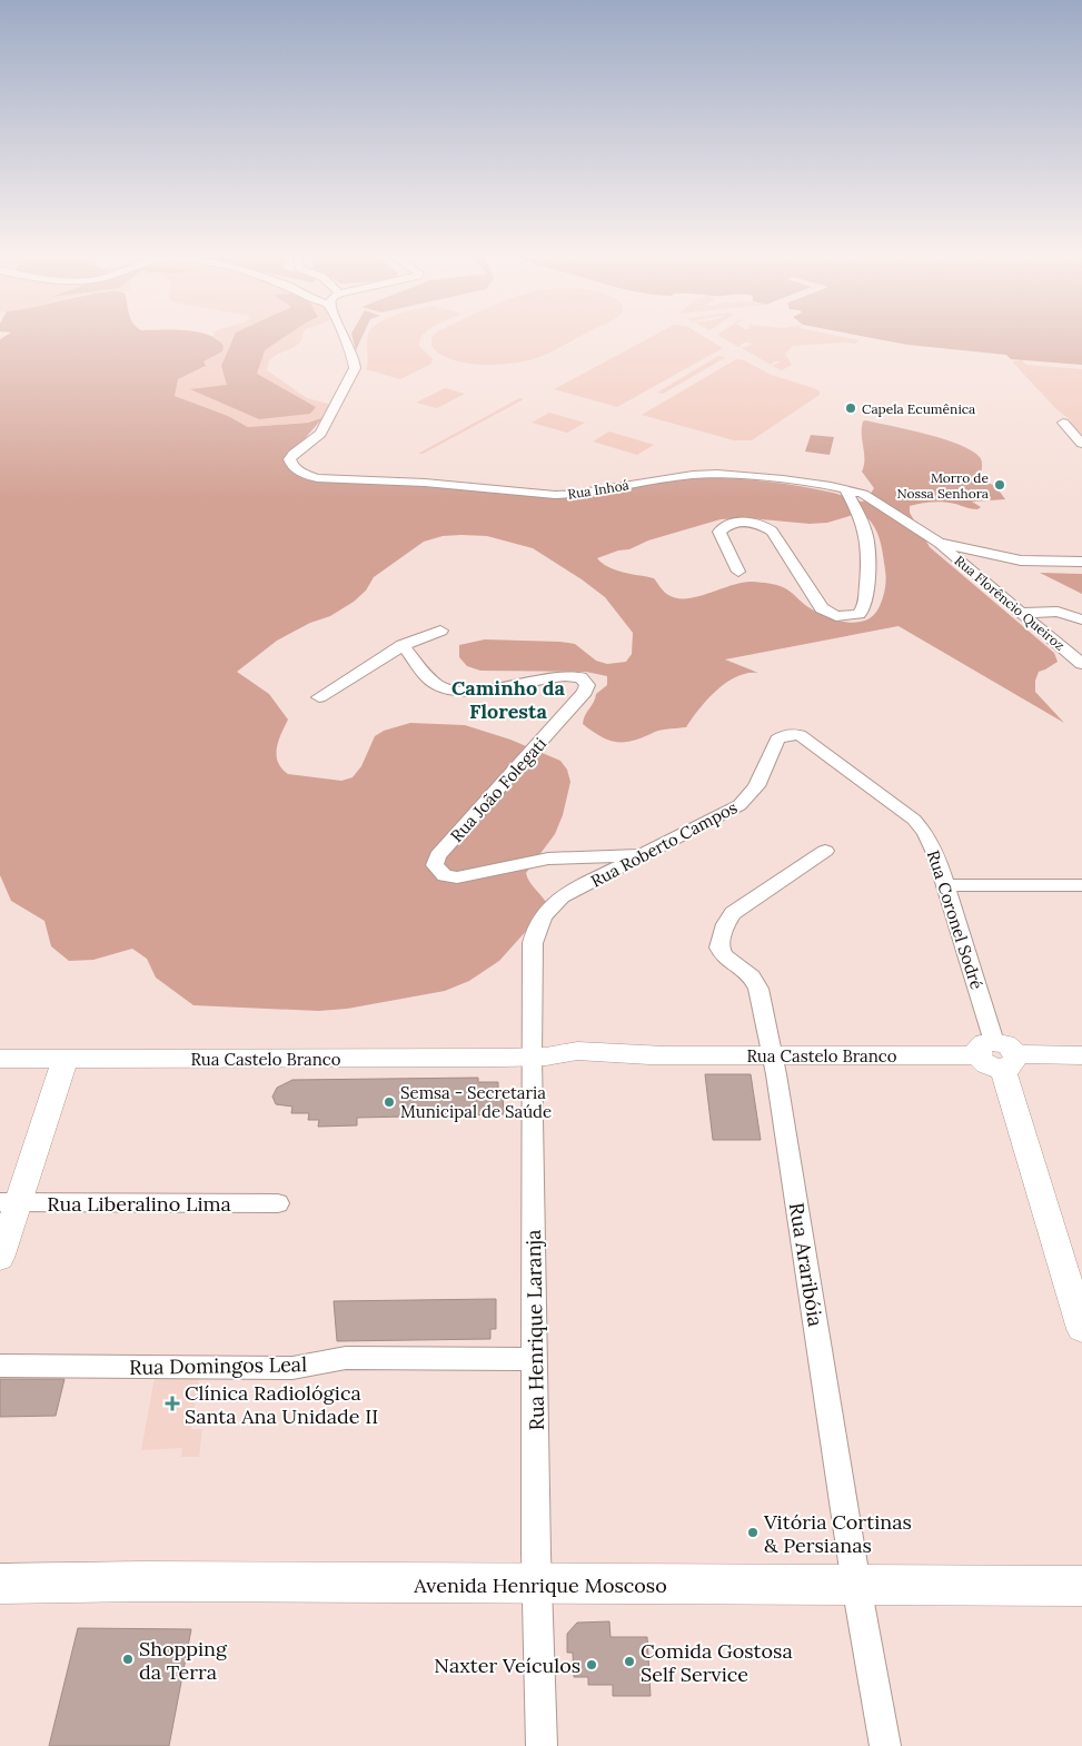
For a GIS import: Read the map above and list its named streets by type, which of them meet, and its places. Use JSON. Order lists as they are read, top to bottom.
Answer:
{
  "streets": {
    "main road": ["Avenida Henrique Moscoso"],
    "street": [
      "Rua Inhoá",
      "Rua Florêncio Queiroz",
      "Rua João Folegati",
      "Rua Roberto Campos",
      "Rua Coronel Sodré",
      "Rua Castelo Branco",
      "Rua Liberalino Lima",
      "Rua Araribóia",
      "Rua Henrique Laranja",
      "Rua Domingos Leal"
    ]
  },
  "crossings": [
    ["Rua Inhoá", "Rua Florêncio Queiroz"],
    ["Rua João Folegati", "Rua Roberto Campos"],
    ["Rua Roberto Campos", "Rua Coronel Sodré"],
    ["Rua Roberto Campos", "Rua Henrique Laranja"],
    ["Rua Coronel Sodré", "Rua Castelo Branco"],
    ["Rua Castelo Branco", "Rua Araribóia"],
    ["Rua Castelo Branco", "Rua Henrique Laranja"],
    ["Rua Araribóia", "Avenida Henrique Moscoso"],
    ["Rua Henrique Laranja", "Rua Domingos Leal"],
    ["Rua Henrique Laranja", "Avenida Henrique Moscoso"]
  ],
  "districts": ["Caminho da Floresta"],
  "places": {
    "other": [
      "Capela Ecumênica",
      "Morro de Nossa Senhora",
      "Semsa - Secretaria Municipal de Saúde",
      "Vitória Cortinas & Persianas",
      "Shopping da Terra",
      "Comida Gostosa Self Service",
      "Naxter Veículos"
    ],
    "health": ["Clínica Radiológica Santa Ana Unidade II"]
  }
}
